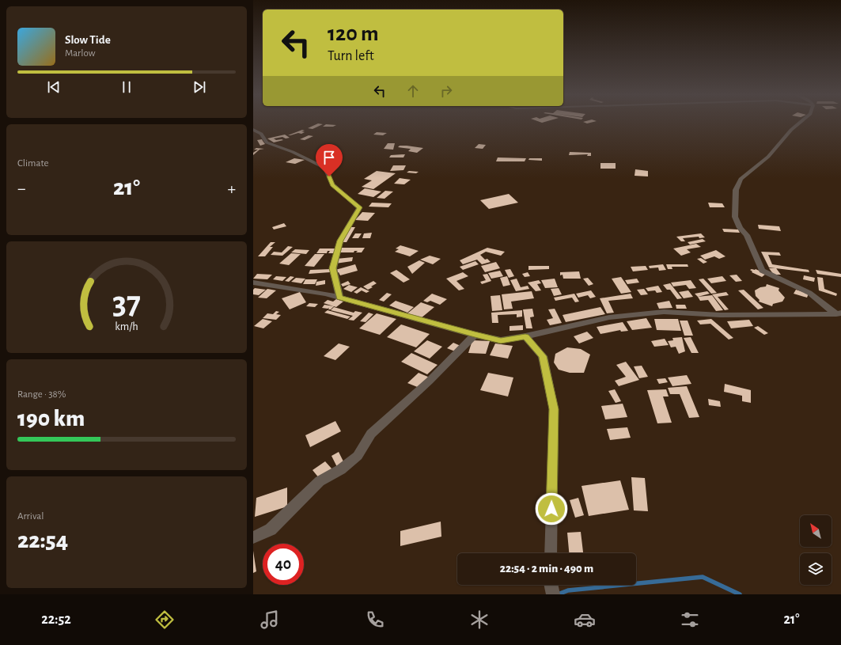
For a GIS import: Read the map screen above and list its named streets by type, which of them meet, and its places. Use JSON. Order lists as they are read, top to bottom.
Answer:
{
  "north": "top left",
  "page": {
    "turn": ["120 m", "Turn left"],
    "song": ["Slow Tide", "Marlow"],
    "tile": [
      "Climate",
      ["Range · 38%", "190 km"],
      ["Arrival", "22:54"]
    ],
    "heat": ["−", "21°", "+"],
    "limit": "40",
    "trip": "22:54 · 2 min · 490 m",
    "tabs": ["22:52", "21°"],
    "gauge": ["37", "km/h"]
  }
}
